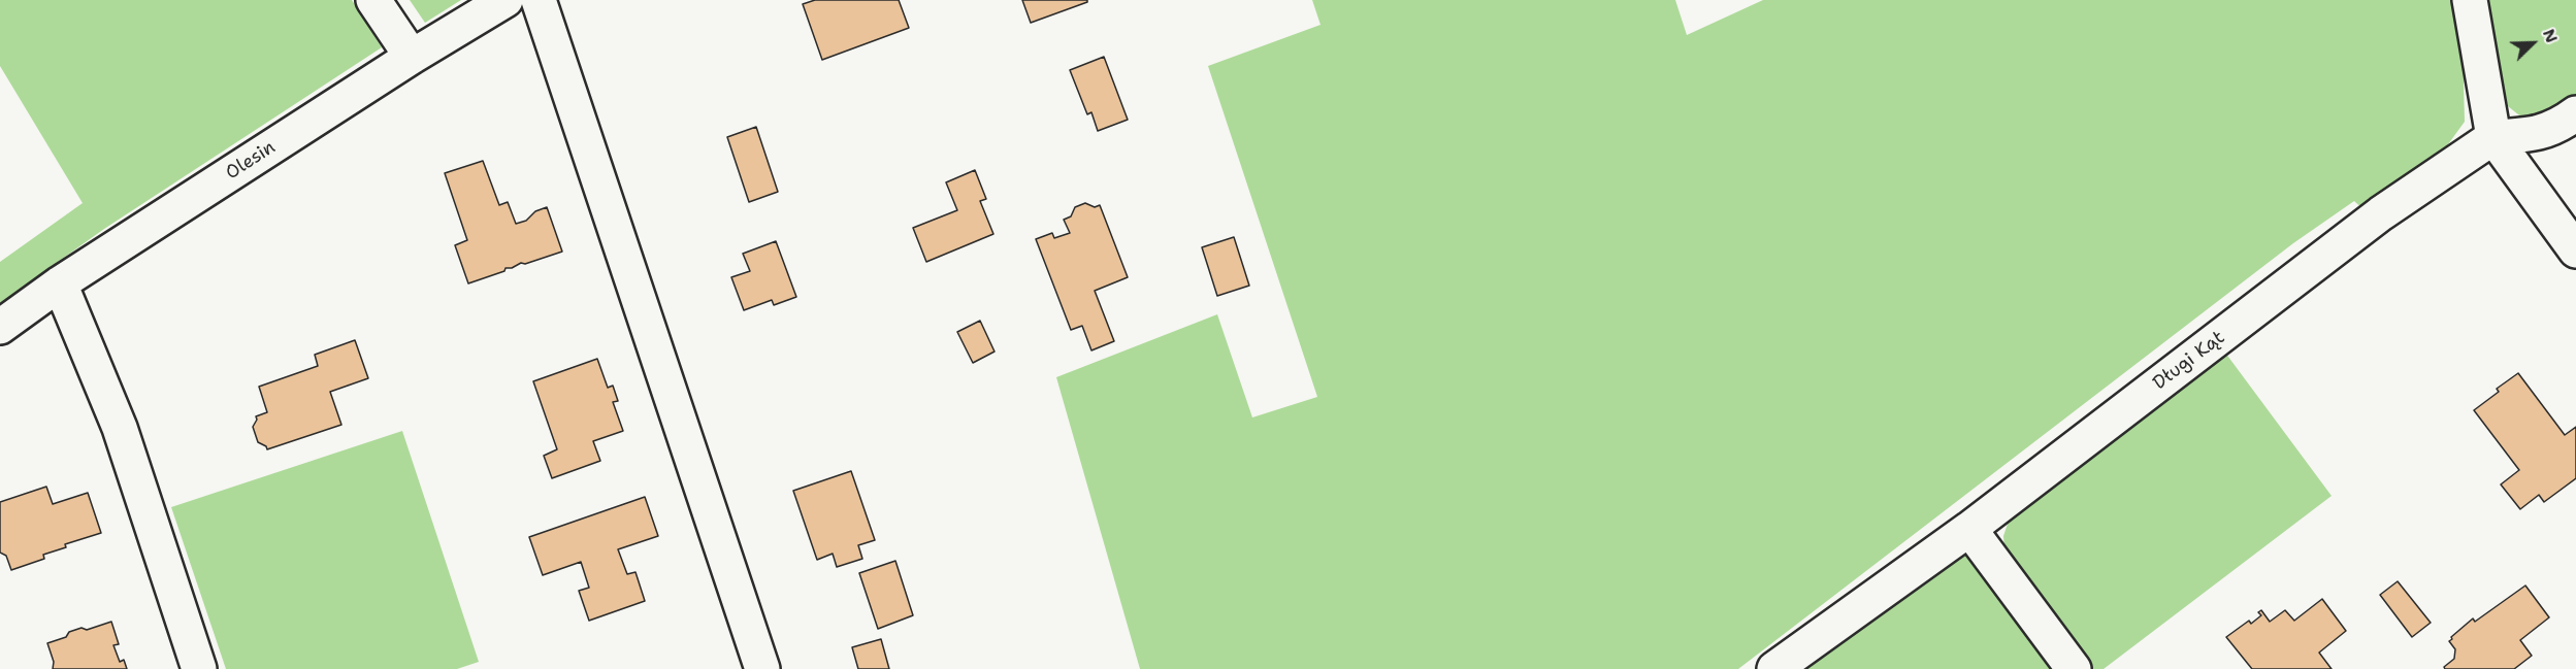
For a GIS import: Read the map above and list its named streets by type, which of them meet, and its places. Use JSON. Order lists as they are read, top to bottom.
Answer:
{
  "streets": {
    "street": ["Olesin", "Długi Kąt"]
  },
  "north": "top right"
}
